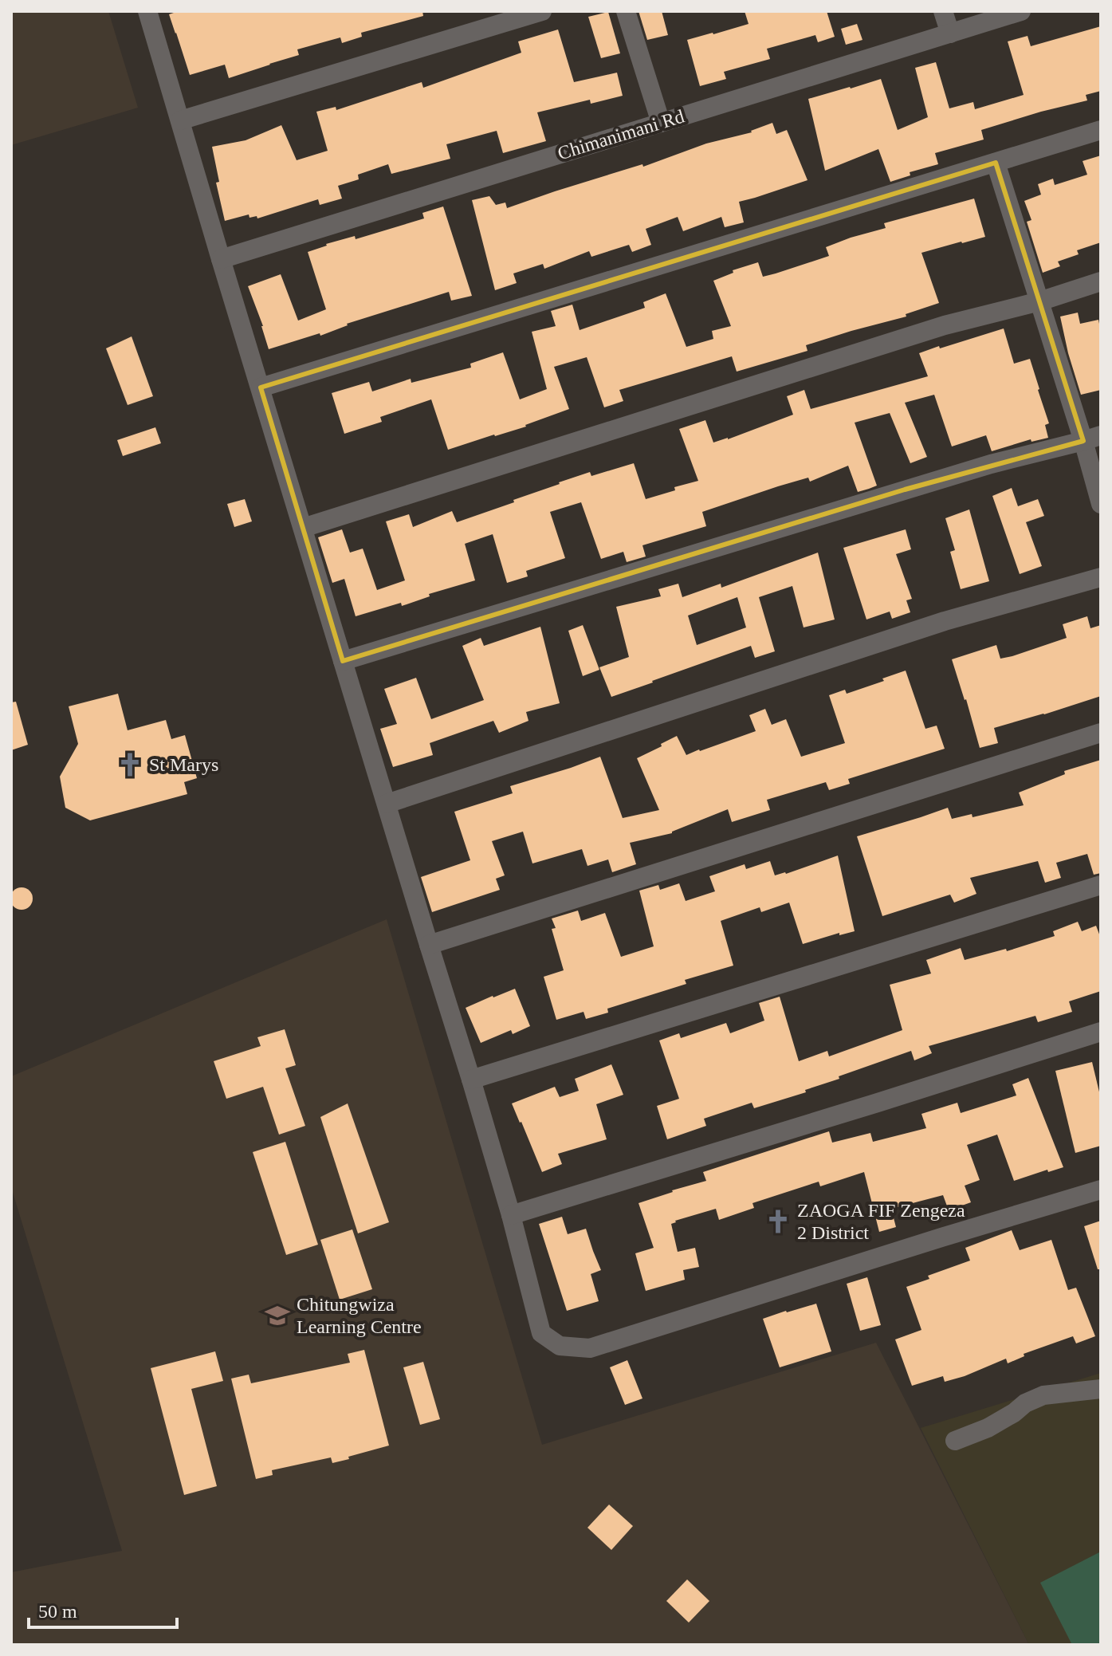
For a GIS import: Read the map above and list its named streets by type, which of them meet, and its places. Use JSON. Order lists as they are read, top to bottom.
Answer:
{
  "streets": {
    "street": ["Chimanimani Rd"]
  },
  "places": {
    "church": ["St Marys", "ZAOGA FIF Zengeza 2 District"],
    "school or university": ["Chitungwiza Learning Centre"]
  },
  "scale_bar": "50 m"
}
